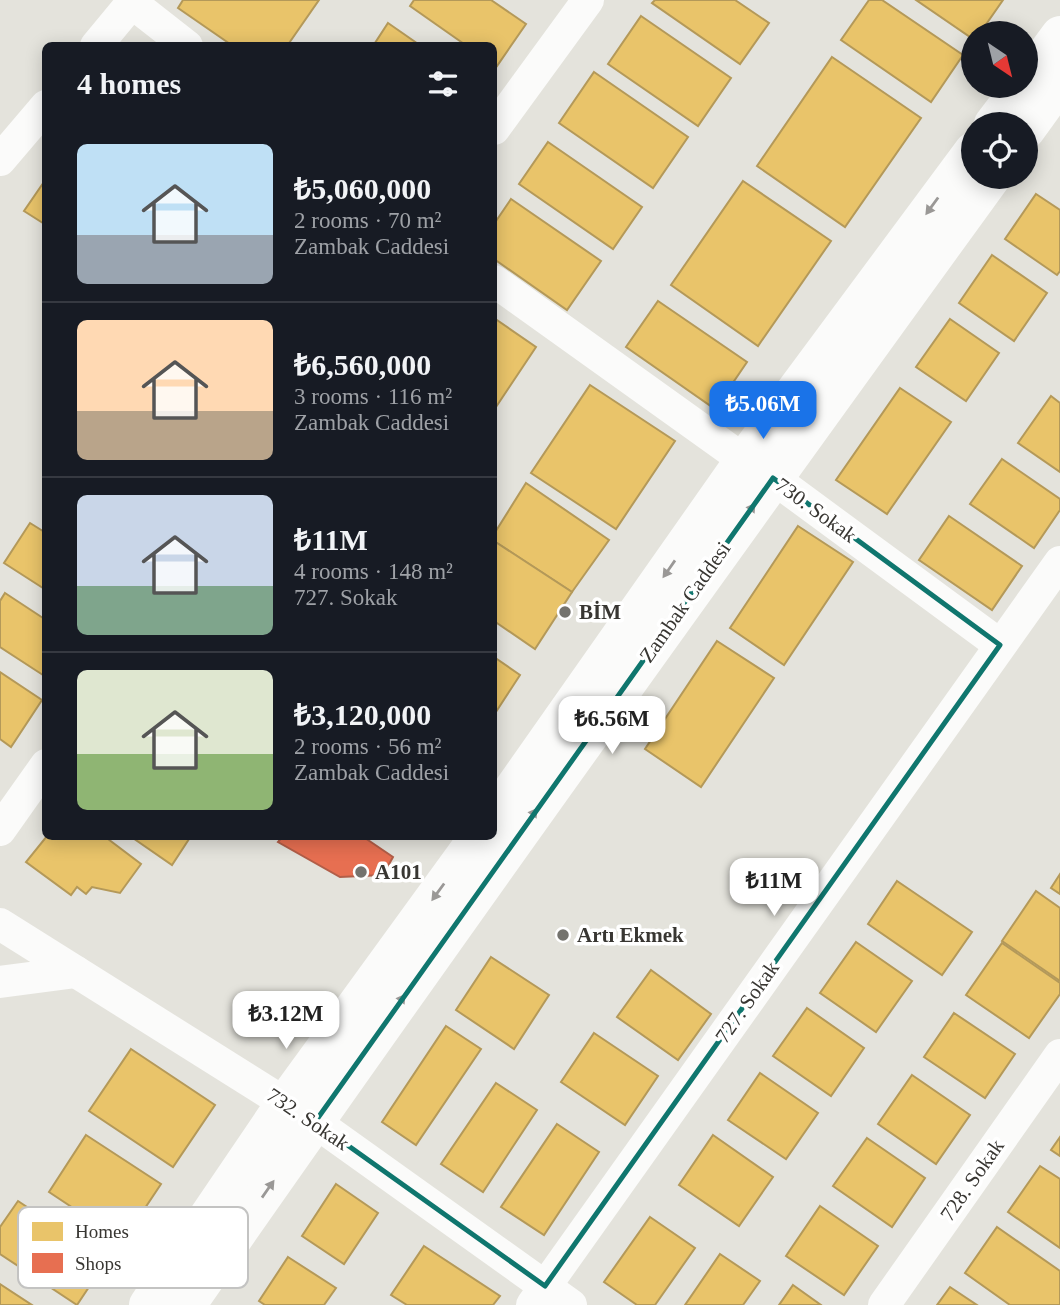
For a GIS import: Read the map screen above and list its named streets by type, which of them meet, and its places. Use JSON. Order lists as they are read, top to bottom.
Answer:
{
  "streets": {
    "street": [
      "730. Sokak",
      "Zambak Caddesi",
      "727. Sokak",
      "732. Sokak",
      "728. Sokak"
    ]
  },
  "crossings": [
    ["730. Sokak", "Zambak Caddesi"],
    ["730. Sokak", "727. Sokak"],
    ["Zambak Caddesi", "732. Sokak"],
    ["727. Sokak", "732. Sokak"]
  ],
  "places": ["BİM", "A101", "Artı Ekmek"],
  "legend": ["Homes", "Shops"],
  "north": "bottom right",
  "page": {
    "heading": "4 homes",
    "list": [
      {
        "name": "₺5,060,000",
        "note": "2 rooms · 70 m² · Zambak Caddesi"
      },
      {
        "name": "₺6,560,000",
        "note": "3 rooms · 116 m² · Zambak Caddesi"
      },
      {
        "name": "₺11M",
        "note": "4 rooms · 148 m² · 727. Sokak"
      },
      {
        "name": "₺3,120,000",
        "note": "2 rooms · 56 m² · Zambak Caddesi"
      }
    ],
    "price": [
      "₺5.06M",
      "₺6.56M",
      "₺11M",
      "₺3.12M"
    ]
  }
}
